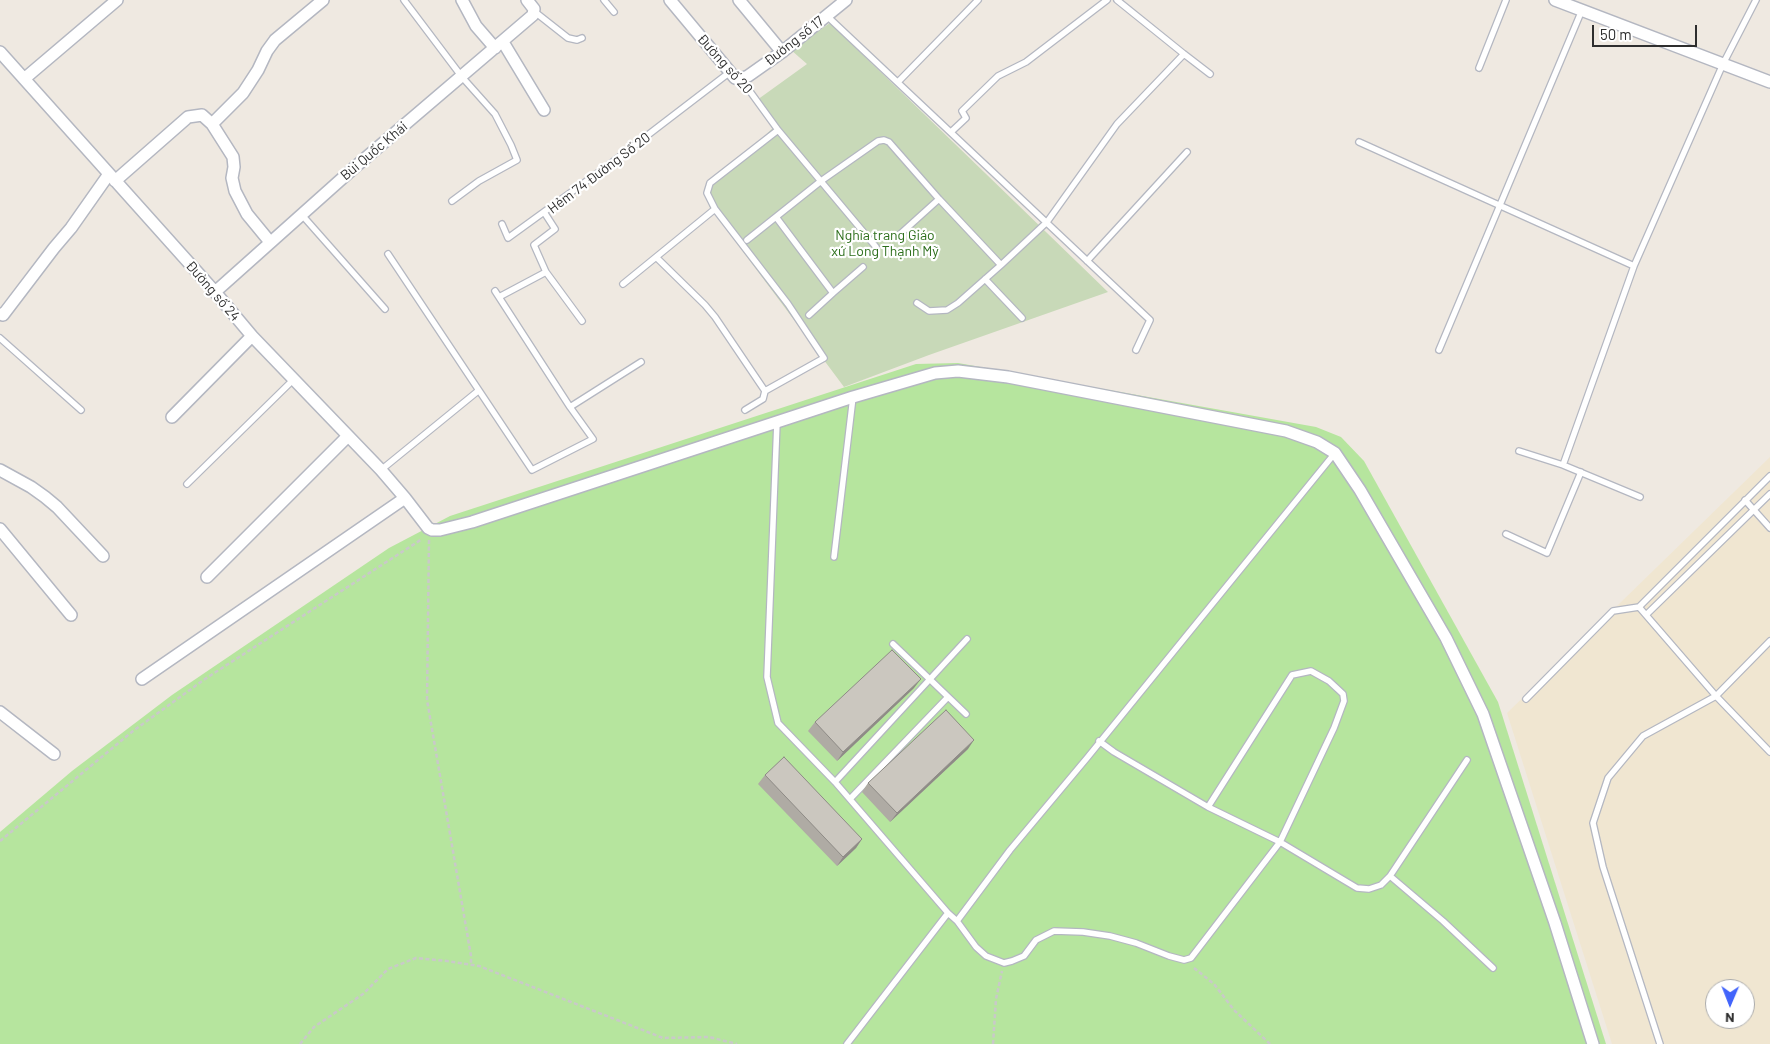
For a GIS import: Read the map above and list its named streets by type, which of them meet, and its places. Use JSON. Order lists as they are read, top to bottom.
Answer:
{
  "streets": {
    "street": [
      "Đường số 17",
      "Đường số 20",
      "Bùi Quốc Khái",
      "Đường số 24"
    ],
    "lane": ["Hẻm 74 Đường Số 20"]
  },
  "crossings": [
    ["Đường số 17", "Đường số 20"],
    ["Đường số 20", "Hẻm 74 Đường Số 20"],
    ["Bùi Quốc Khái", "Đường số 24"]
  ],
  "parks": ["Nghĩa trang Giáo xứ Long Thạnh Mỹ"],
  "scale_bar": "50 m",
  "north": "bottom"
}
